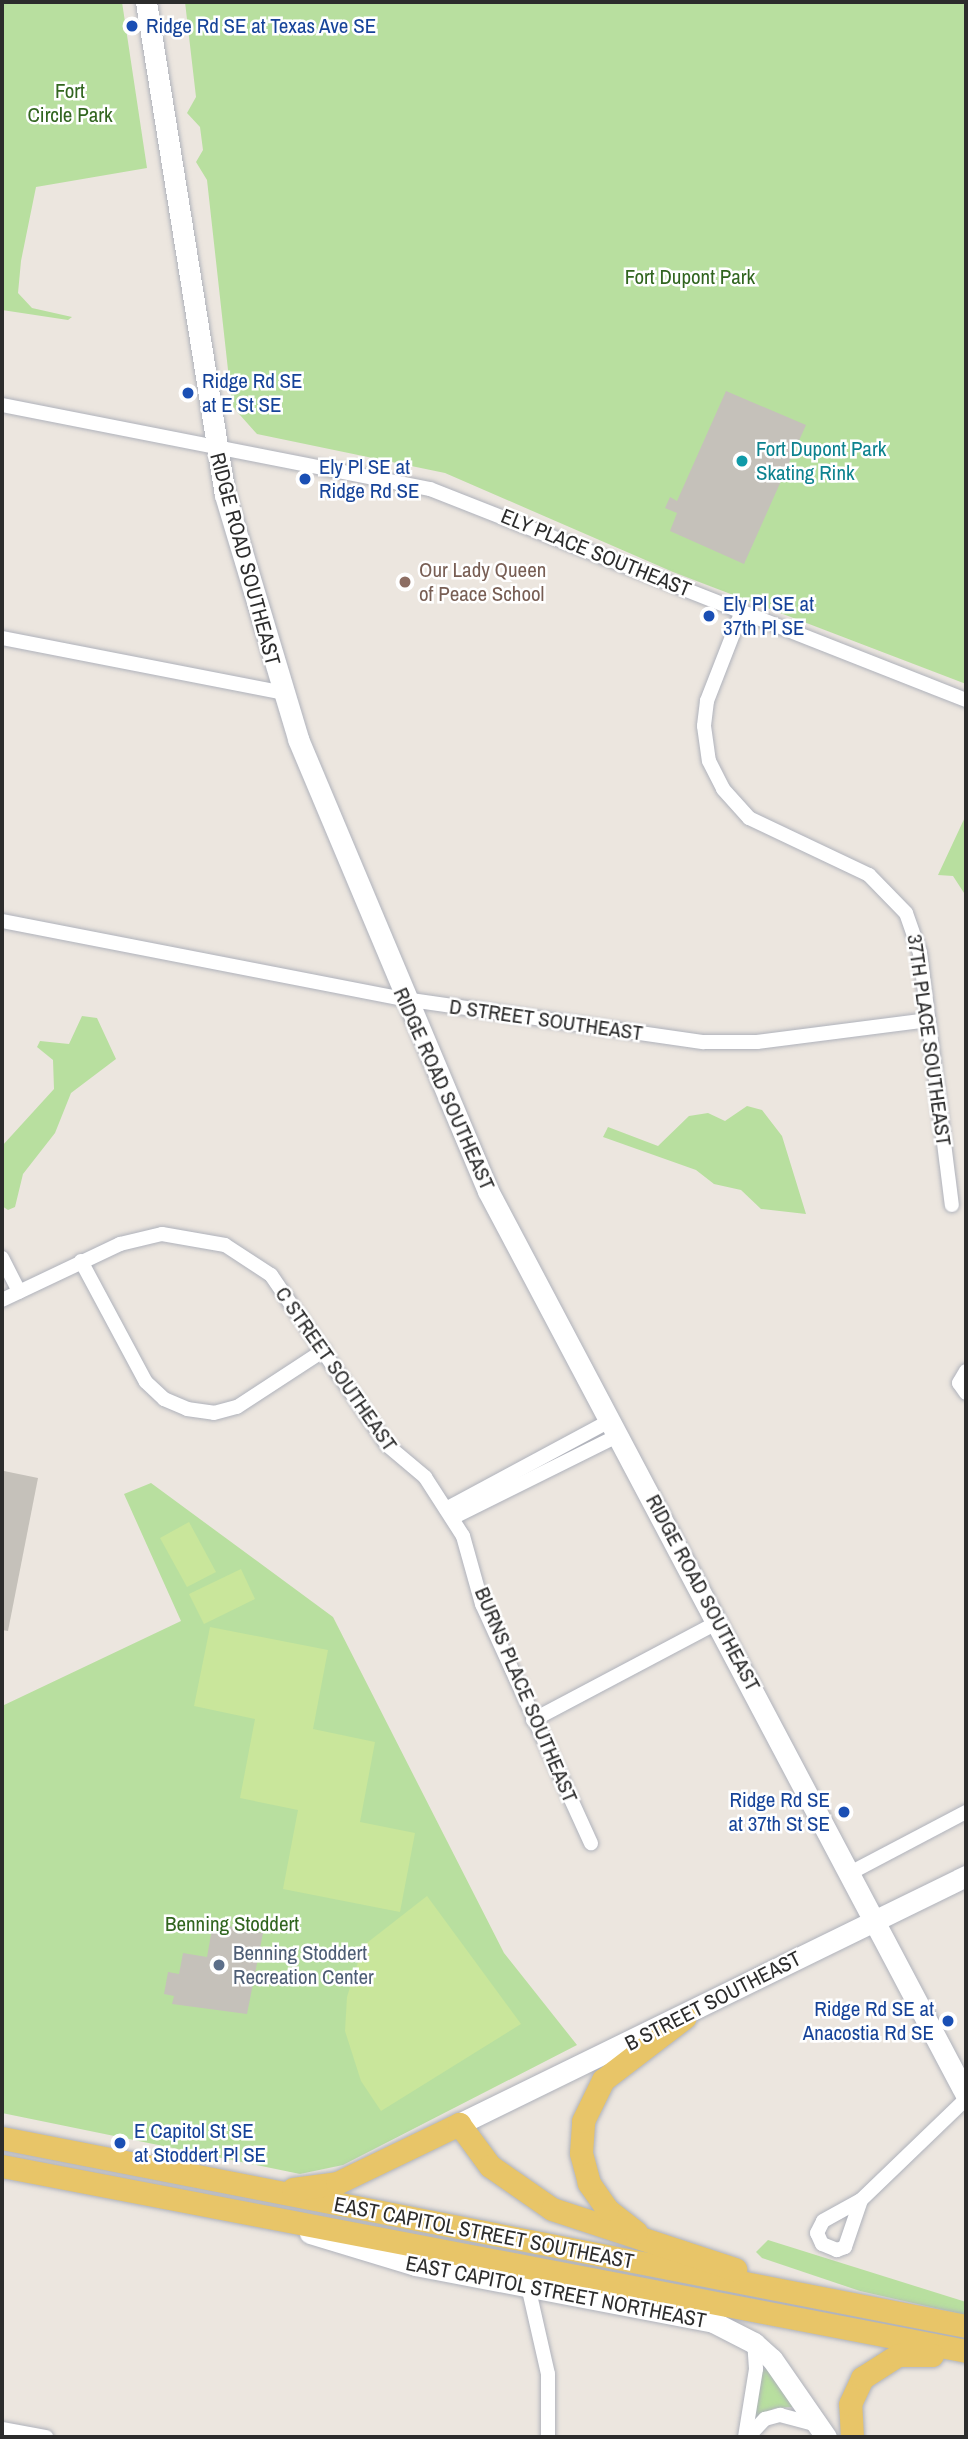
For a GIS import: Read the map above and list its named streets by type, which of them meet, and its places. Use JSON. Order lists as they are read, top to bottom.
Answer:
{
  "streets": {
    "main road": [
      "RIDGE ROAD SOUTHEAST",
      "B STREET SOUTHEAST",
      "EAST CAPITOL STREET SOUTHEAST",
      "EAST CAPITOL STREET NORTHEAST"
    ],
    "street": [
      "ELY PLACE SOUTHEAST",
      "D STREET SOUTHEAST",
      "37TH PLACE SOUTHEAST",
      "C STREET SOUTHEAST",
      "BURNS PLACE SOUTHEAST"
    ]
  },
  "crossings": [
    ["ELY PLACE SOUTHEAST", "RIDGE ROAD SOUTHEAST"],
    ["ELY PLACE SOUTHEAST", "37TH PLACE SOUTHEAST"],
    ["RIDGE ROAD SOUTHEAST", "D STREET SOUTHEAST"],
    ["RIDGE ROAD SOUTHEAST", "B STREET SOUTHEAST"],
    ["D STREET SOUTHEAST", "37TH PLACE SOUTHEAST"],
    ["C STREET SOUTHEAST", "BURNS PLACE SOUTHEAST"],
    ["EAST CAPITOL STREET SOUTHEAST", "EAST CAPITOL STREET NORTHEAST"]
  ],
  "parks": ["Fort Circle Park", "Fort Dupont Park", "Benning Stoddert"],
  "places": [
    "Ridge Rd SE at Texas Ave SE",
    "Ridge Rd SE at E St SE",
    "Fort Dupont Park Skating Rink",
    "Ely Pl SE at Ridge Rd SE",
    "Our Lady Queen of Peace School",
    "Ely Pl SE at 37th Pl SE",
    "Ridge Rd SE at 37th St SE",
    "Benning Stoddert Recreation Center",
    "Ridge Rd SE at Anacostia Rd SE",
    "E Capitol St SE at Stoddert Pl SE"
  ]
}
